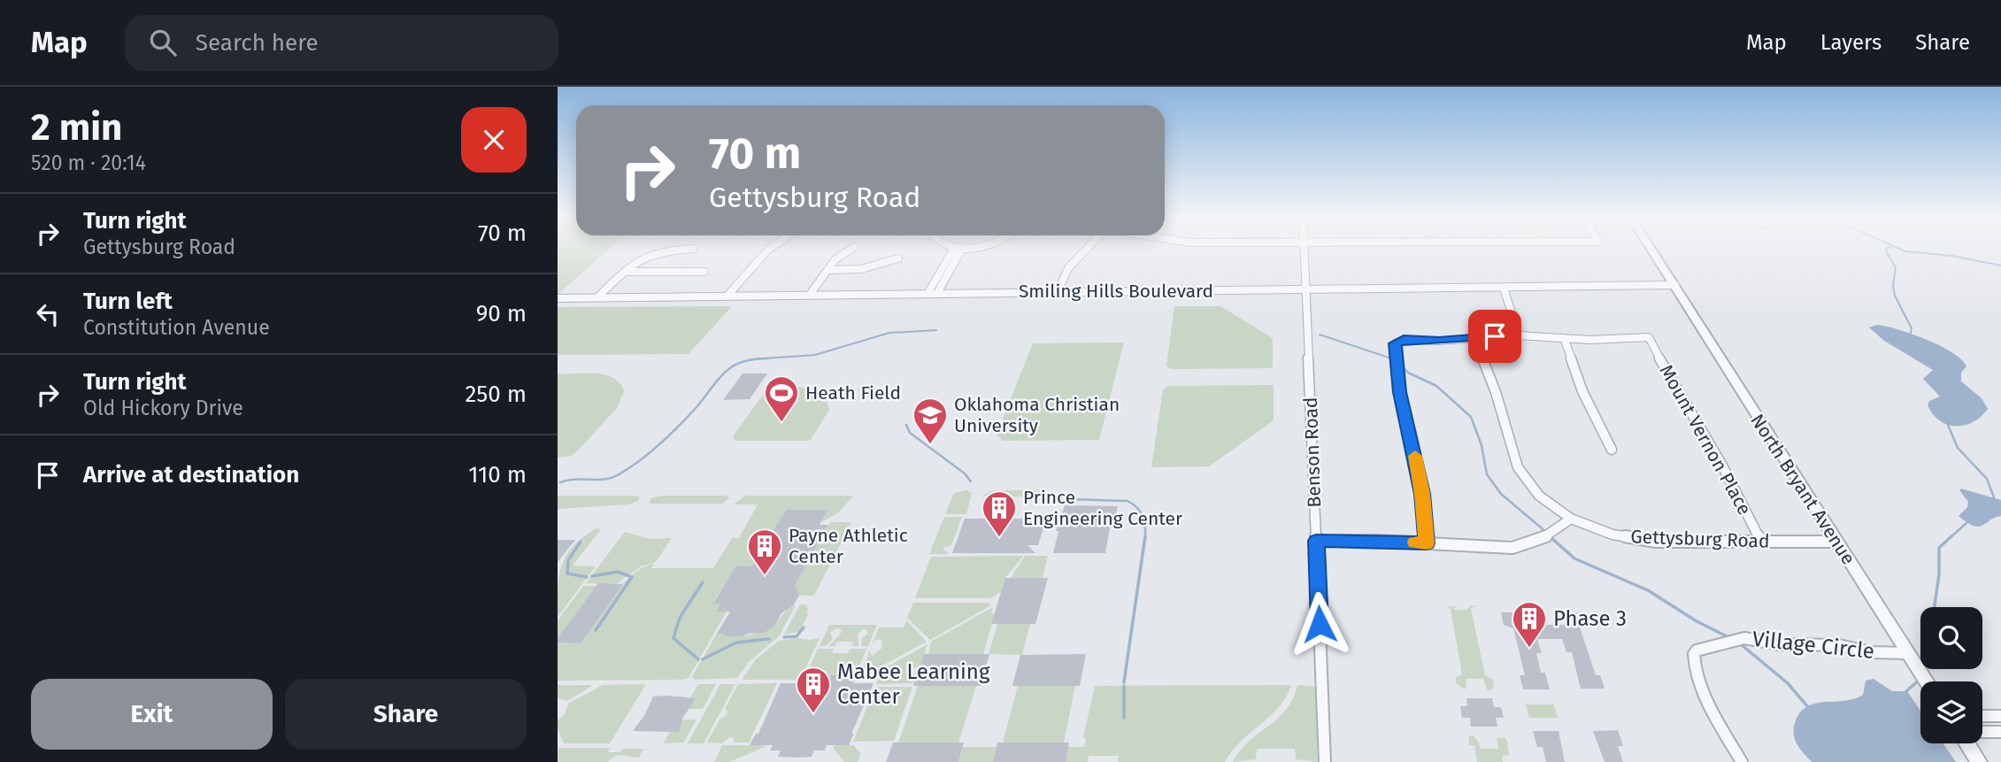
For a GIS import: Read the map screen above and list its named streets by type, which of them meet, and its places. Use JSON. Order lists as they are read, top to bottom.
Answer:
{
  "streets": {
    "street": [
      "Smiling Hills Boulevard",
      "Mount Vernon Place",
      "Benson Road",
      "North Bryant Avenue",
      "Gettysburg Road",
      "Village Circle"
    ]
  },
  "crossings": [
    ["Smiling Hills Boulevard", "Benson Road"],
    ["Smiling Hills Boulevard", "North Bryant Avenue"],
    ["Mount Vernon Place", "Gettysburg Road"],
    ["North Bryant Avenue", "Gettysburg Road"],
    ["North Bryant Avenue", "Village Circle"]
  ],
  "places": {
    "sports": ["Heath Field"],
    "school or university": ["Oklahoma Christian University"],
    "building": [
      "Prince Engineering Center",
      "Payne Athletic Center",
      "Phase 3",
      "Mabee Learning Center"
    ]
  },
  "page": {
    "header": "Map",
    "search": "Search here",
    "nav": ["Map", "Layers", "Share"],
    "heading": ["2 min", "520 m · 20:14"],
    "turn": ["70 m", "Gettysburg Road"],
    "list": [
      {
        "name": "Turn right",
        "note": "Gettysburg Road",
        "value": "70 m"
      },
      {
        "name": "Turn left",
        "note": "Constitution Avenue",
        "value": "90 m"
      },
      {
        "name": "Turn right",
        "note": "Old Hickory Drive",
        "value": "250 m"
      },
      {
        "name": "Arrive at destination",
        "value": "110 m"
      }
    ],
    "buttons": ["Exit", "Share"]
  }
}
